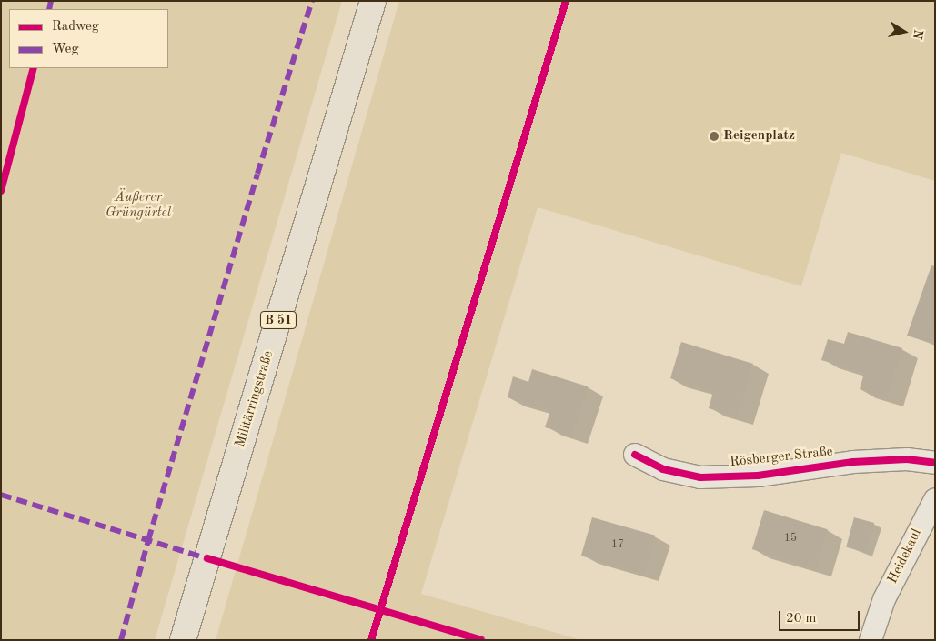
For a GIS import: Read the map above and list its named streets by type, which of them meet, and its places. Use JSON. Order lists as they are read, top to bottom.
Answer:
{
  "streets": {
    "main road": ["B 51", "Militärringstraße"],
    "street": ["Rösberger Straße", "Heidekaul"]
  },
  "parks": ["Äußerer Grüngürtel"],
  "places": ["Reigenplatz"],
  "house_numbers": ["15", "17"],
  "legend": ["Radweg", "Weg"],
  "scale_bar": "20 m",
  "north": "right"
}
